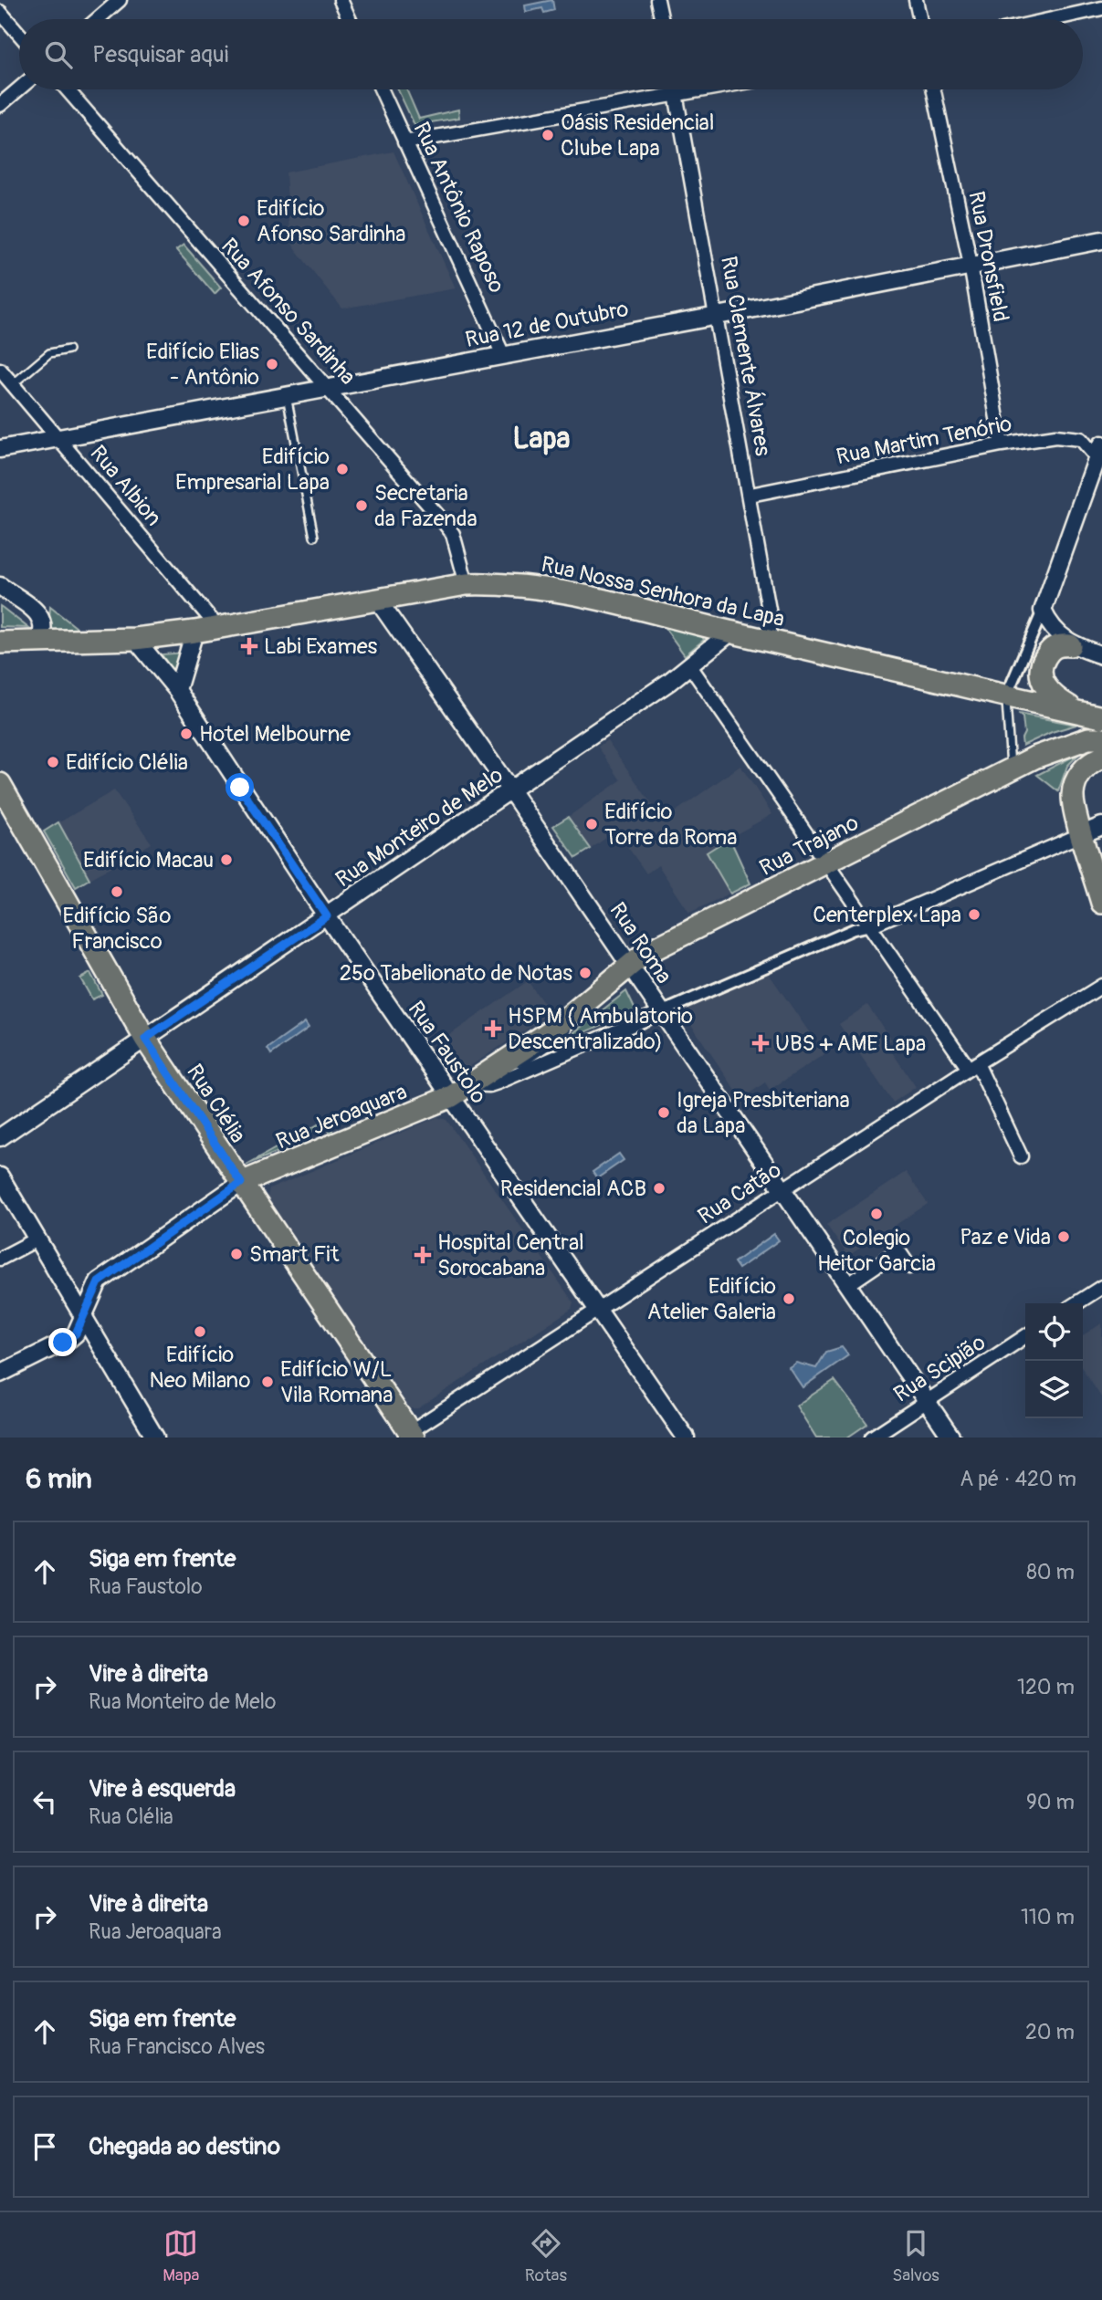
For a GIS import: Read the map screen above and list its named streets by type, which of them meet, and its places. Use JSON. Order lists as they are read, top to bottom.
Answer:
{
  "streets": {
    "main road": [
      "Rua Nossa Senhora da Lapa",
      "Rua Trajano",
      "Rua Clélia",
      "Rua Jeroaquara"
    ],
    "street": [
      "Rua Antônio Raposo",
      "Rua Dronsfield",
      "Rua Afonso Sardinha",
      "Rua 12 de Outubro",
      "Rua Clemente Álvares",
      "Rua Martim Tenório",
      "Rua Albion",
      "Rua Monteiro de Melo",
      "Rua Roma",
      "Rua Faustolo",
      "Rua Catão",
      "Rua Scipião"
    ]
  },
  "crossings": [
    ["Rua Antônio Raposo", "Rua 12 de Outubro"],
    ["Rua Dronsfield", "Rua 12 de Outubro"],
    ["Rua Dronsfield", "Rua Martim Tenório"],
    ["Rua Afonso Sardinha", "Rua 12 de Outubro"],
    ["Rua Afonso Sardinha", "Rua Nossa Senhora da Lapa"],
    ["Rua 12 de Outubro", "Rua Clemente Álvares"],
    ["Rua 12 de Outubro", "Rua Albion"],
    ["Rua Clemente Álvares", "Rua Martim Tenório"],
    ["Rua Clemente Álvares", "Rua Nossa Senhora da Lapa"],
    ["Rua Albion", "Rua Nossa Senhora da Lapa"],
    ["Rua Nossa Senhora da Lapa", "Rua Monteiro de Melo"],
    ["Rua Nossa Senhora da Lapa", "Rua Roma"],
    ["Rua Nossa Senhora da Lapa", "Rua Faustolo"],
    ["Rua Monteiro de Melo", "Rua Roma"],
    ["Rua Monteiro de Melo", "Rua Faustolo"],
    ["Rua Monteiro de Melo", "Rua Clélia"],
    ["Rua Trajano", "Rua Roma"],
    ["Rua Trajano", "Rua Jeroaquara"],
    ["Rua Roma", "Rua Jeroaquara"],
    ["Rua Roma", "Rua Catão"],
    ["Rua Roma", "Rua Scipião"],
    ["Rua Faustolo", "Rua Jeroaquara"],
    ["Rua Faustolo", "Rua Catão"],
    ["Rua Clélia", "Rua Jeroaquara"],
    ["Rua Clélia", "Rua Catão"]
  ],
  "districts": ["Lapa"],
  "places": {
    "other": [
      "Oásis Residencial Clube Lapa",
      "Edifício Afonso Sardinha",
      "Edifício Elias - Antônio",
      "Edifício Empresarial Lapa",
      "Secretaria da Fazenda",
      "Hotel Melbourne",
      "Edifício Clélia",
      "Edifício Torre da Roma",
      "Edifício Macau",
      "Edifício São Francisco",
      "Centerplex Lapa",
      "25º Tabelionato de Notas",
      "Igreja Presbiteriana da Lapa",
      "Residencial ACB",
      "Colegio Heitor Garcia",
      "Paz e Vida",
      "Smart Fit",
      "Edifício Atelier Galeria",
      "Edifício Neo Milano",
      "Edifício W/L Vila Romana"
    ],
    "health": [
      "Labi Exames",
      "HSPM ( Ambulatorio Descentralizado)",
      "UBS + AME Lapa",
      "Hospital Central Sorocabana"
    ]
  },
  "page": {
    "search": "Pesquisar aqui",
    "heading": ["6 min", "A pé · 420 m"],
    "list": [
      ["Siga em frente", "Rua Faustolo", "80 m"],
      ["Vire à direita", "Rua Monteiro de Melo", "120 m"],
      ["Vire à esquerda", "Rua Clélia", "90 m"],
      ["Vire à direita", "Rua Jeroaquara", "110 m"],
      ["Siga em frente", "Rua Francisco Alves", "20 m"],
      "Chegada ao destino"
    ],
    "nav": ["Mapa", "Rotas", "Salvos"]
  }
}
